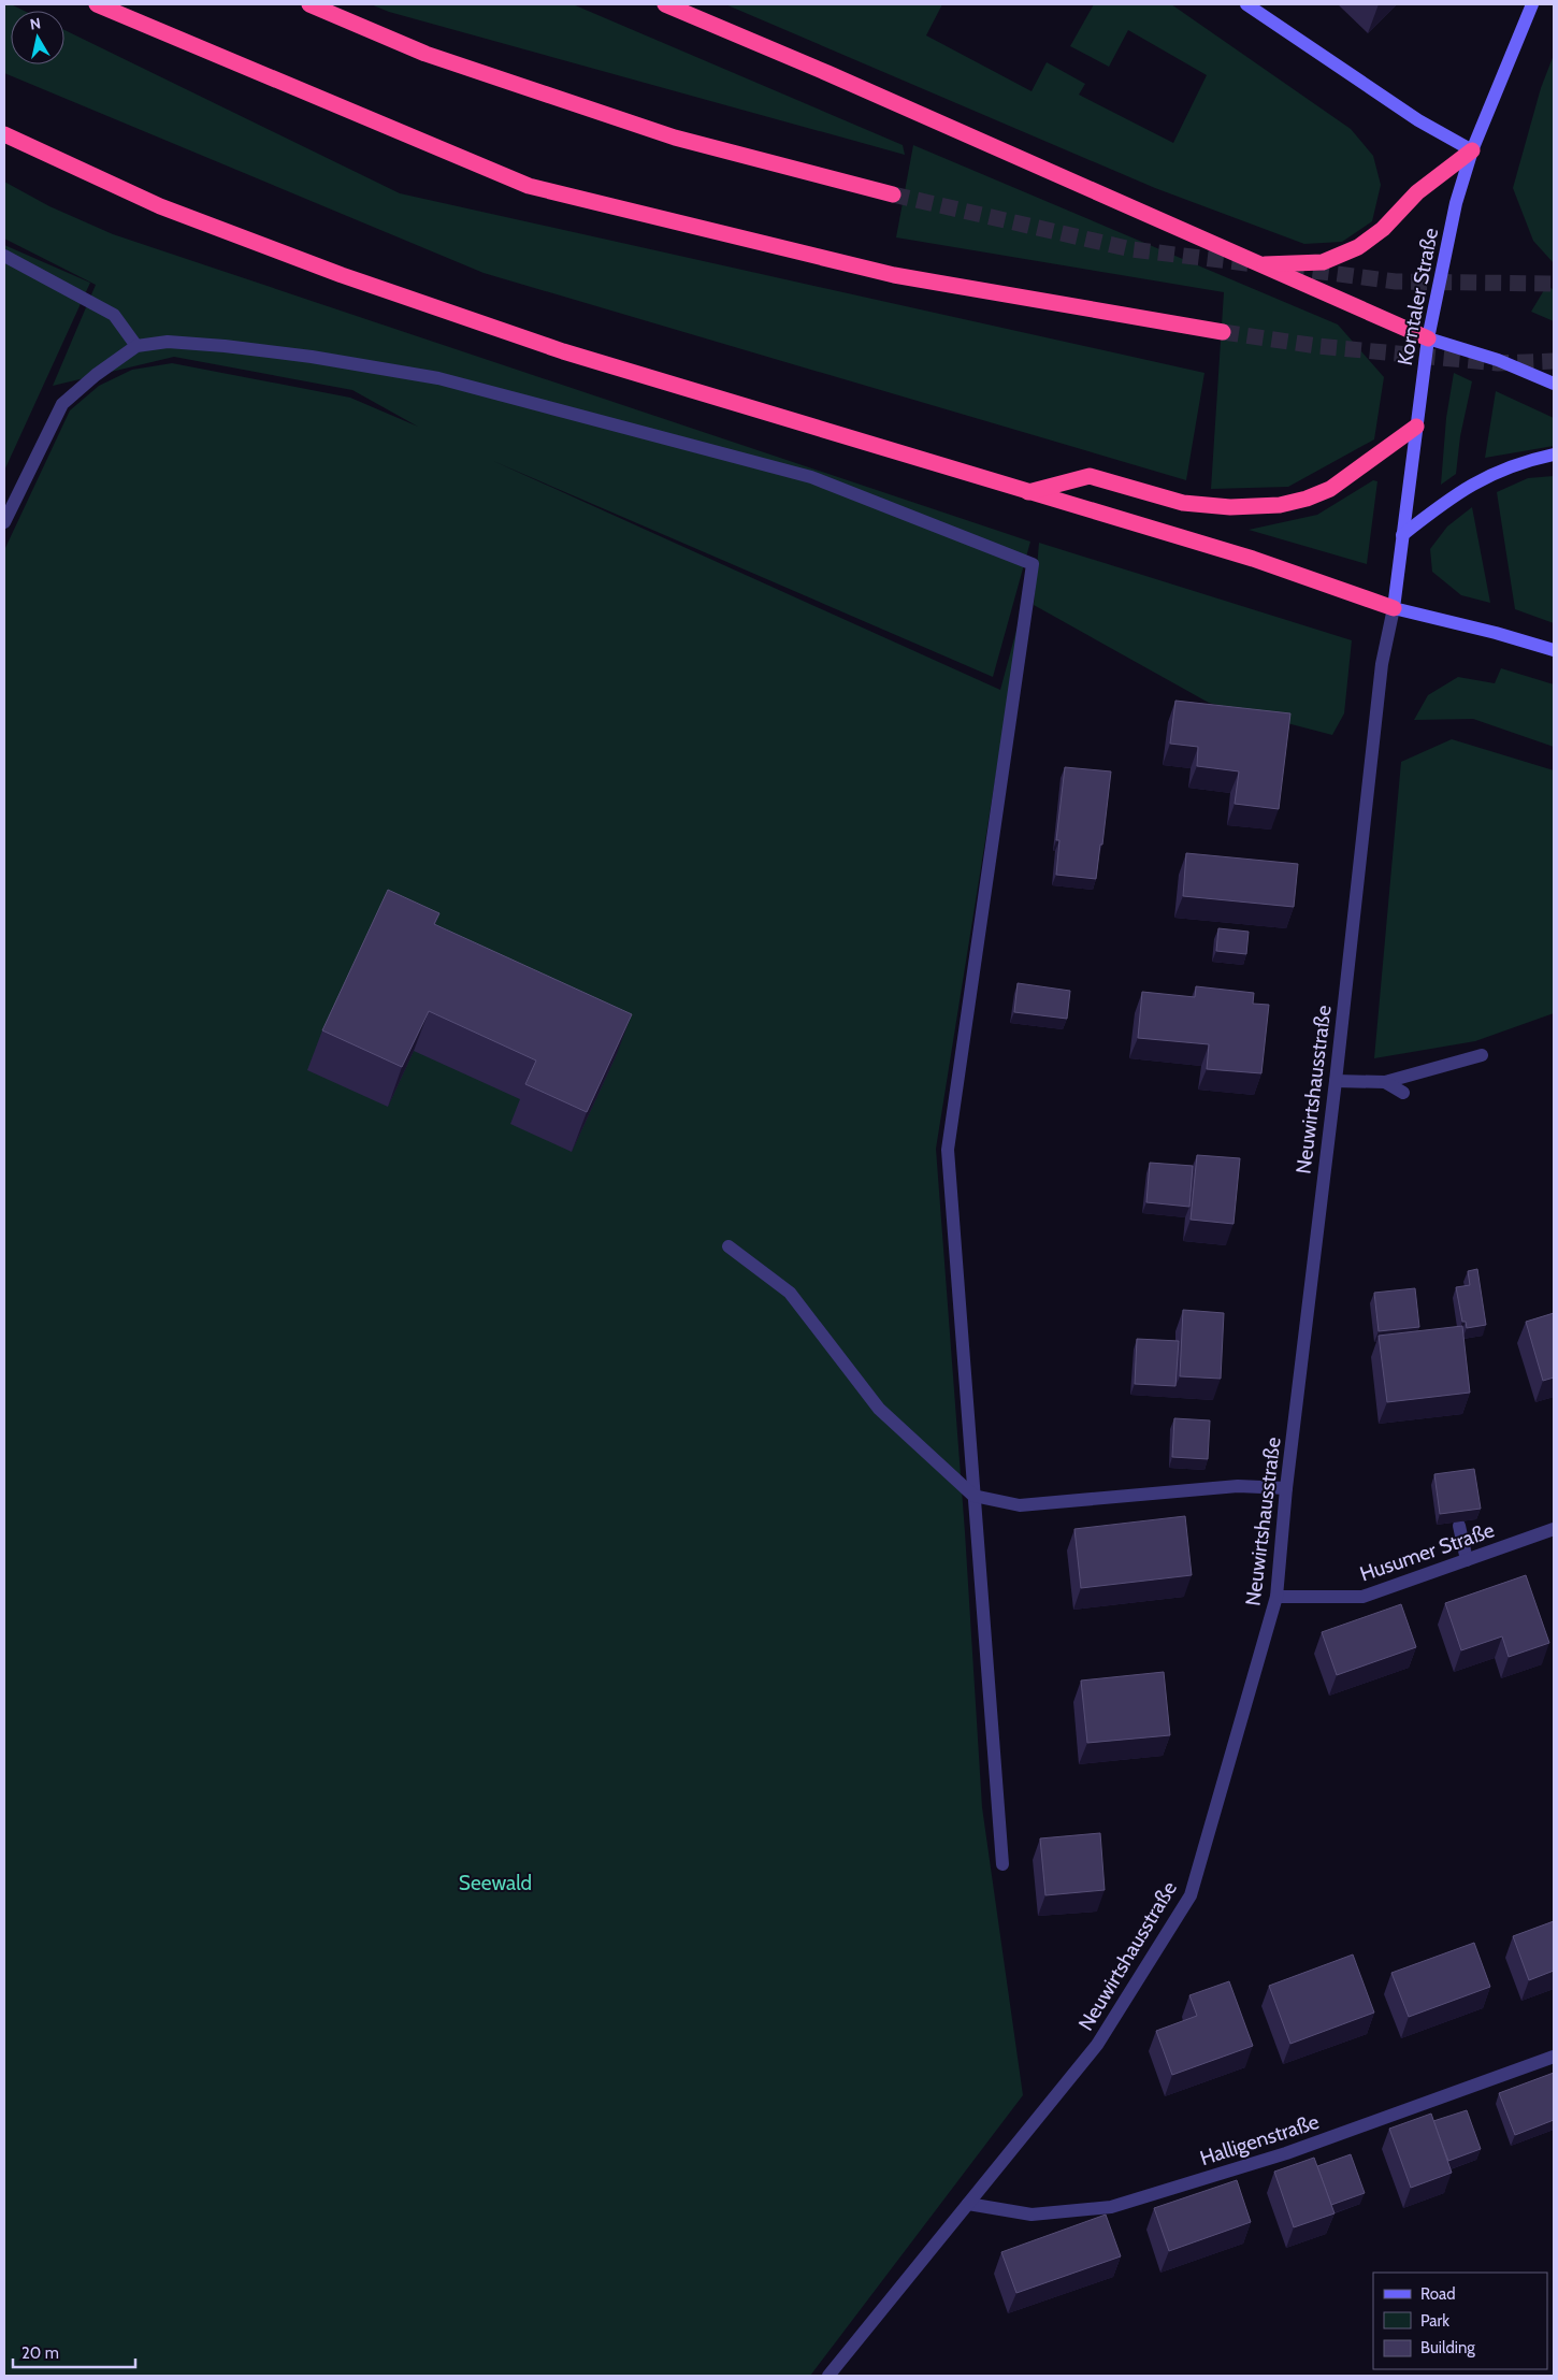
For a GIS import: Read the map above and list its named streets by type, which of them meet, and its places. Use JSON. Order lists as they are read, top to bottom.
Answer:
{
  "streets": {
    "main road": ["Korntaler Straße"],
    "street": ["Neuwirtshausstraße", "Husumer Straße", "Halligenstraße"]
  },
  "crossings": [
    ["Korntaler Straße", "Neuwirtshausstraße"],
    ["Neuwirtshausstraße", "Husumer Straße"],
    ["Neuwirtshausstraße", "Halligenstraße"]
  ],
  "parks": ["Seewald"],
  "legend": ["Road", "Park", "Building"],
  "scale_bar": "20 m",
  "north": "top"
}
